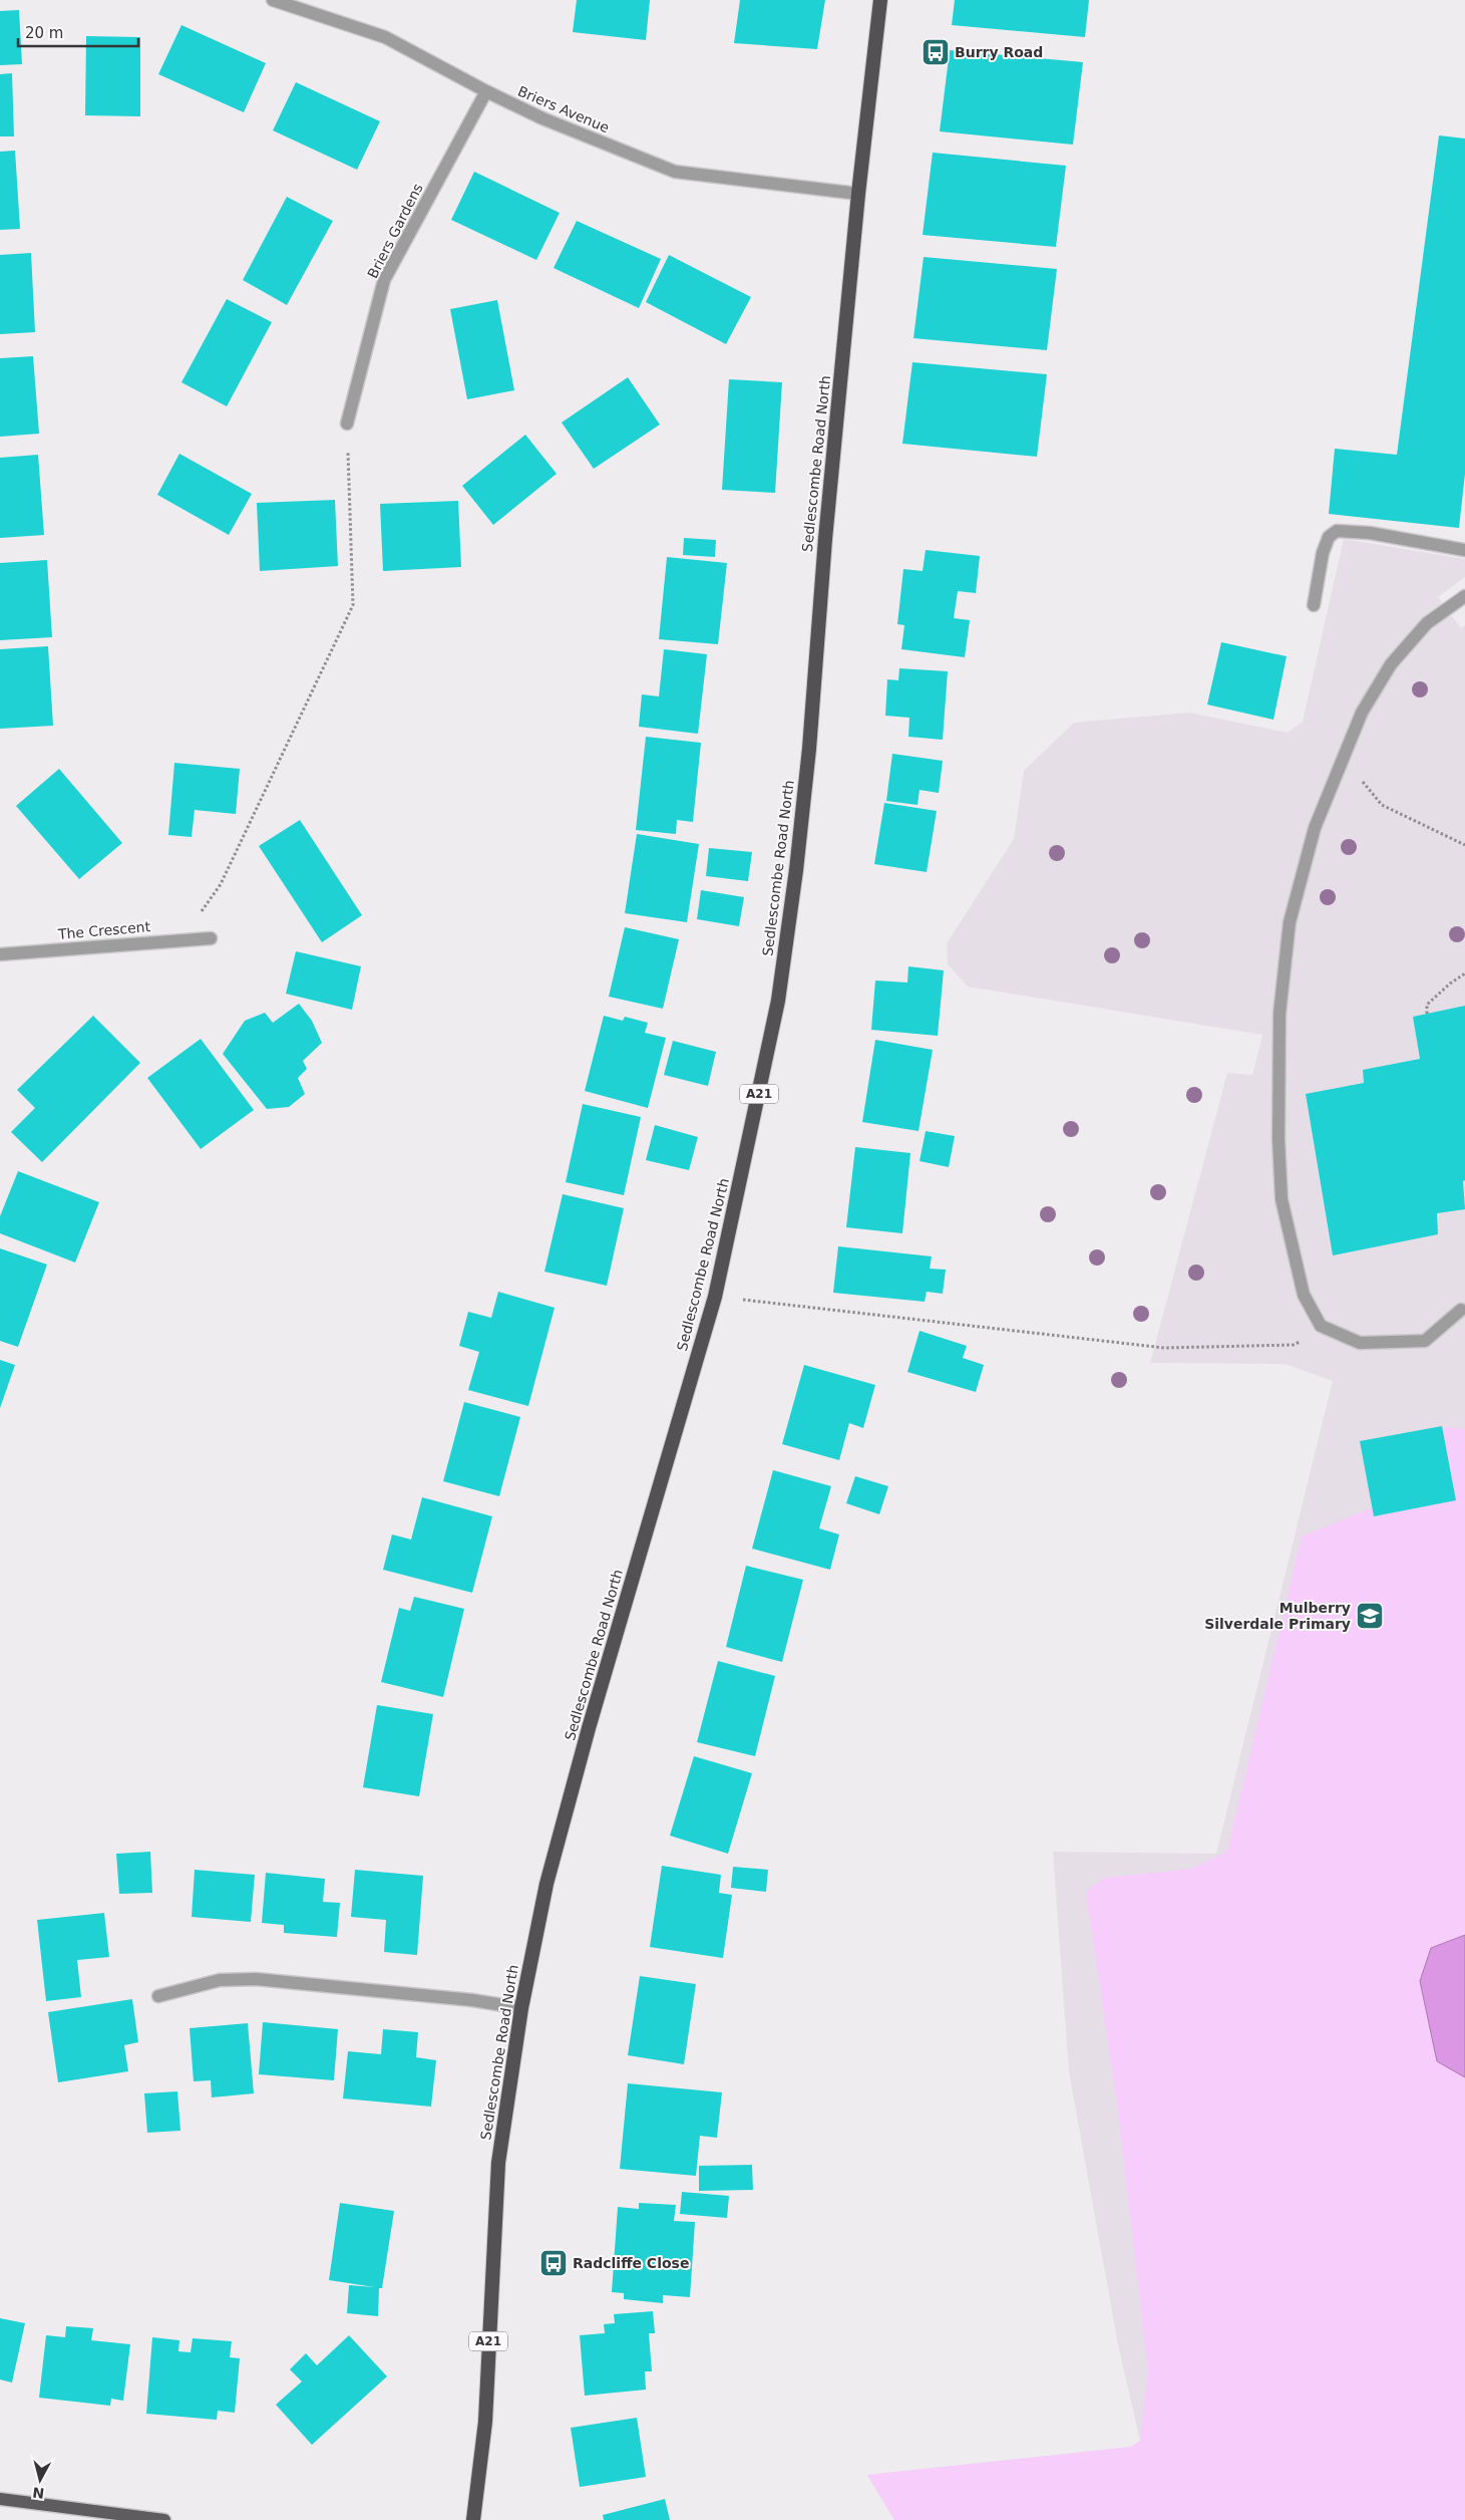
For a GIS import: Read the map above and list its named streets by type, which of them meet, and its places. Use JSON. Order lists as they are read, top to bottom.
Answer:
{
  "streets": {
    "highway": ["Sedlescombe Road North", "A21"],
    "street": ["Briers Avenue", "Briers Gardens", "The Crescent"]
  },
  "crossings": [
    ["Briers Avenue", "Briers Gardens"],
    ["Briers Avenue", "Sedlescombe Road North"]
  ],
  "places": {
    "bus stop": ["Burry Road", "Radcliffe Close"],
    "school or university": ["Mulberry Silverdale Primary"]
  },
  "scale_bar": "20 m",
  "north": "bottom"
}
